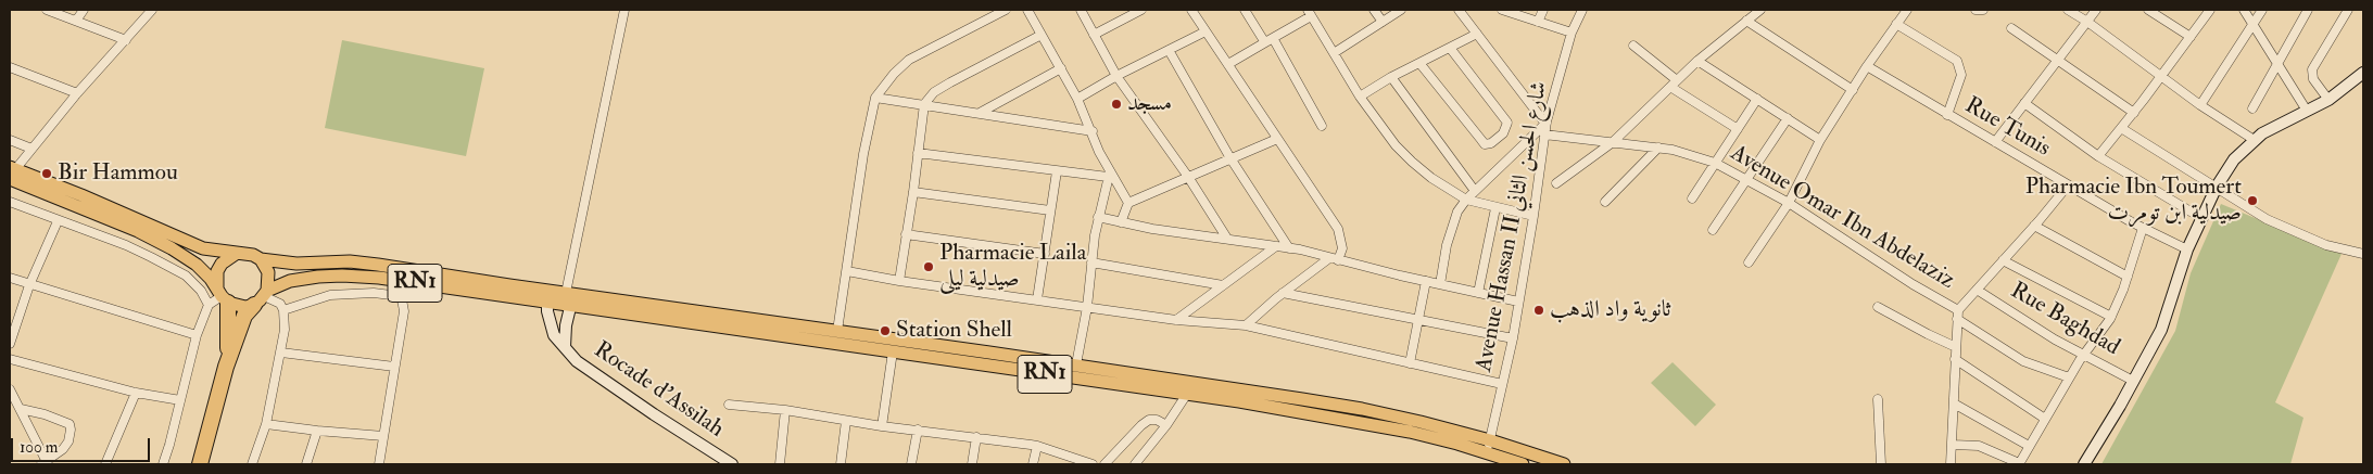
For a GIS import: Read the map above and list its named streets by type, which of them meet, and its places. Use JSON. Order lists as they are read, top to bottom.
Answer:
{
  "streets": {
    "main road": ["RN1"],
    "street": [
      "Rue Tunis",
      "Avenue Omar Ibn Abdelaziz",
      "Avenue Hassan II شارع الحسن الثاني",
      "Rue Baghdad",
      "Rocade d'Assilah"
    ]
  },
  "crossings": [
    ["Avenue Omar Ibn Abdelaziz", "Avenue Hassan II شارع الحسن الثاني"],
    ["Avenue Hassan II شارع الحسن الثاني", "RN1"],
    ["RN1", "Rocade d'Assilah"]
  ],
  "places": [
    "مسجد",
    "Bir Hammou",
    "Pharmacie Ibn Toumert صيدلية ابن تومرت",
    "Pharmacie Laila صيدلية ليلى",
    "ثانوية واد الذهب",
    "Station Shell"
  ],
  "scale_bar": "100 m"
}
